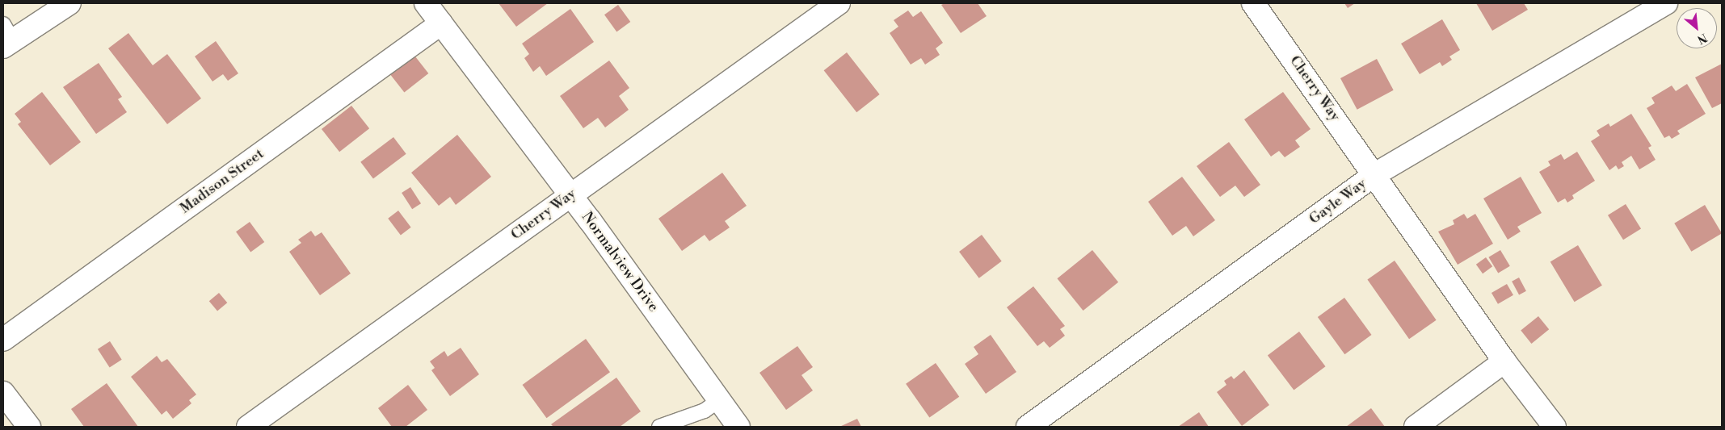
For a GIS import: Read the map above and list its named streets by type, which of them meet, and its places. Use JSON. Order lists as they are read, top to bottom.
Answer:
{
  "streets": {
    "street": [
      "Cherry Way",
      "Madison Street",
      "Gayle Way",
      "Normalview Drive"
    ]
  },
  "crossings": [
    ["Cherry Way", "Gayle Way"],
    ["Cherry Way", "Normalview Drive"],
    ["Madison Street", "Normalview Drive"]
  ],
  "north": "bottom right"
}
